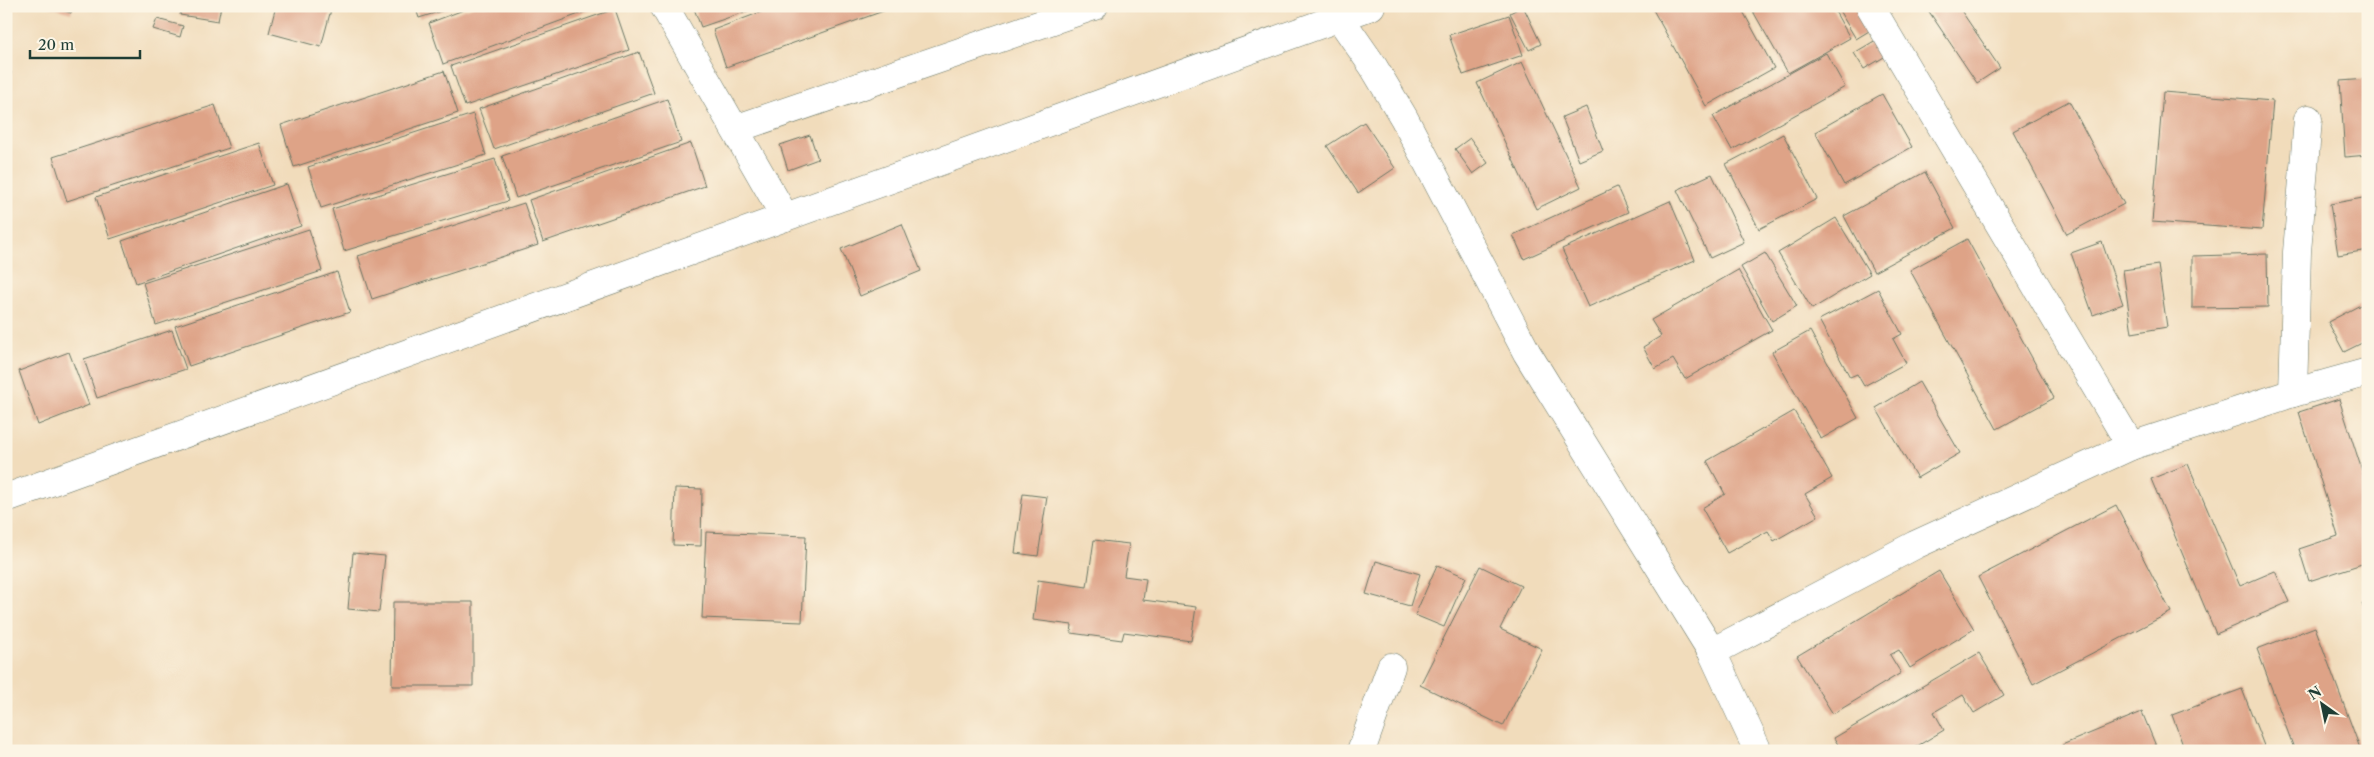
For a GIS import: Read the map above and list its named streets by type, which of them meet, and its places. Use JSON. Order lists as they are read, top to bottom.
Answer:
{
  "scale_bar": "20 m",
  "north": "top left"
}
